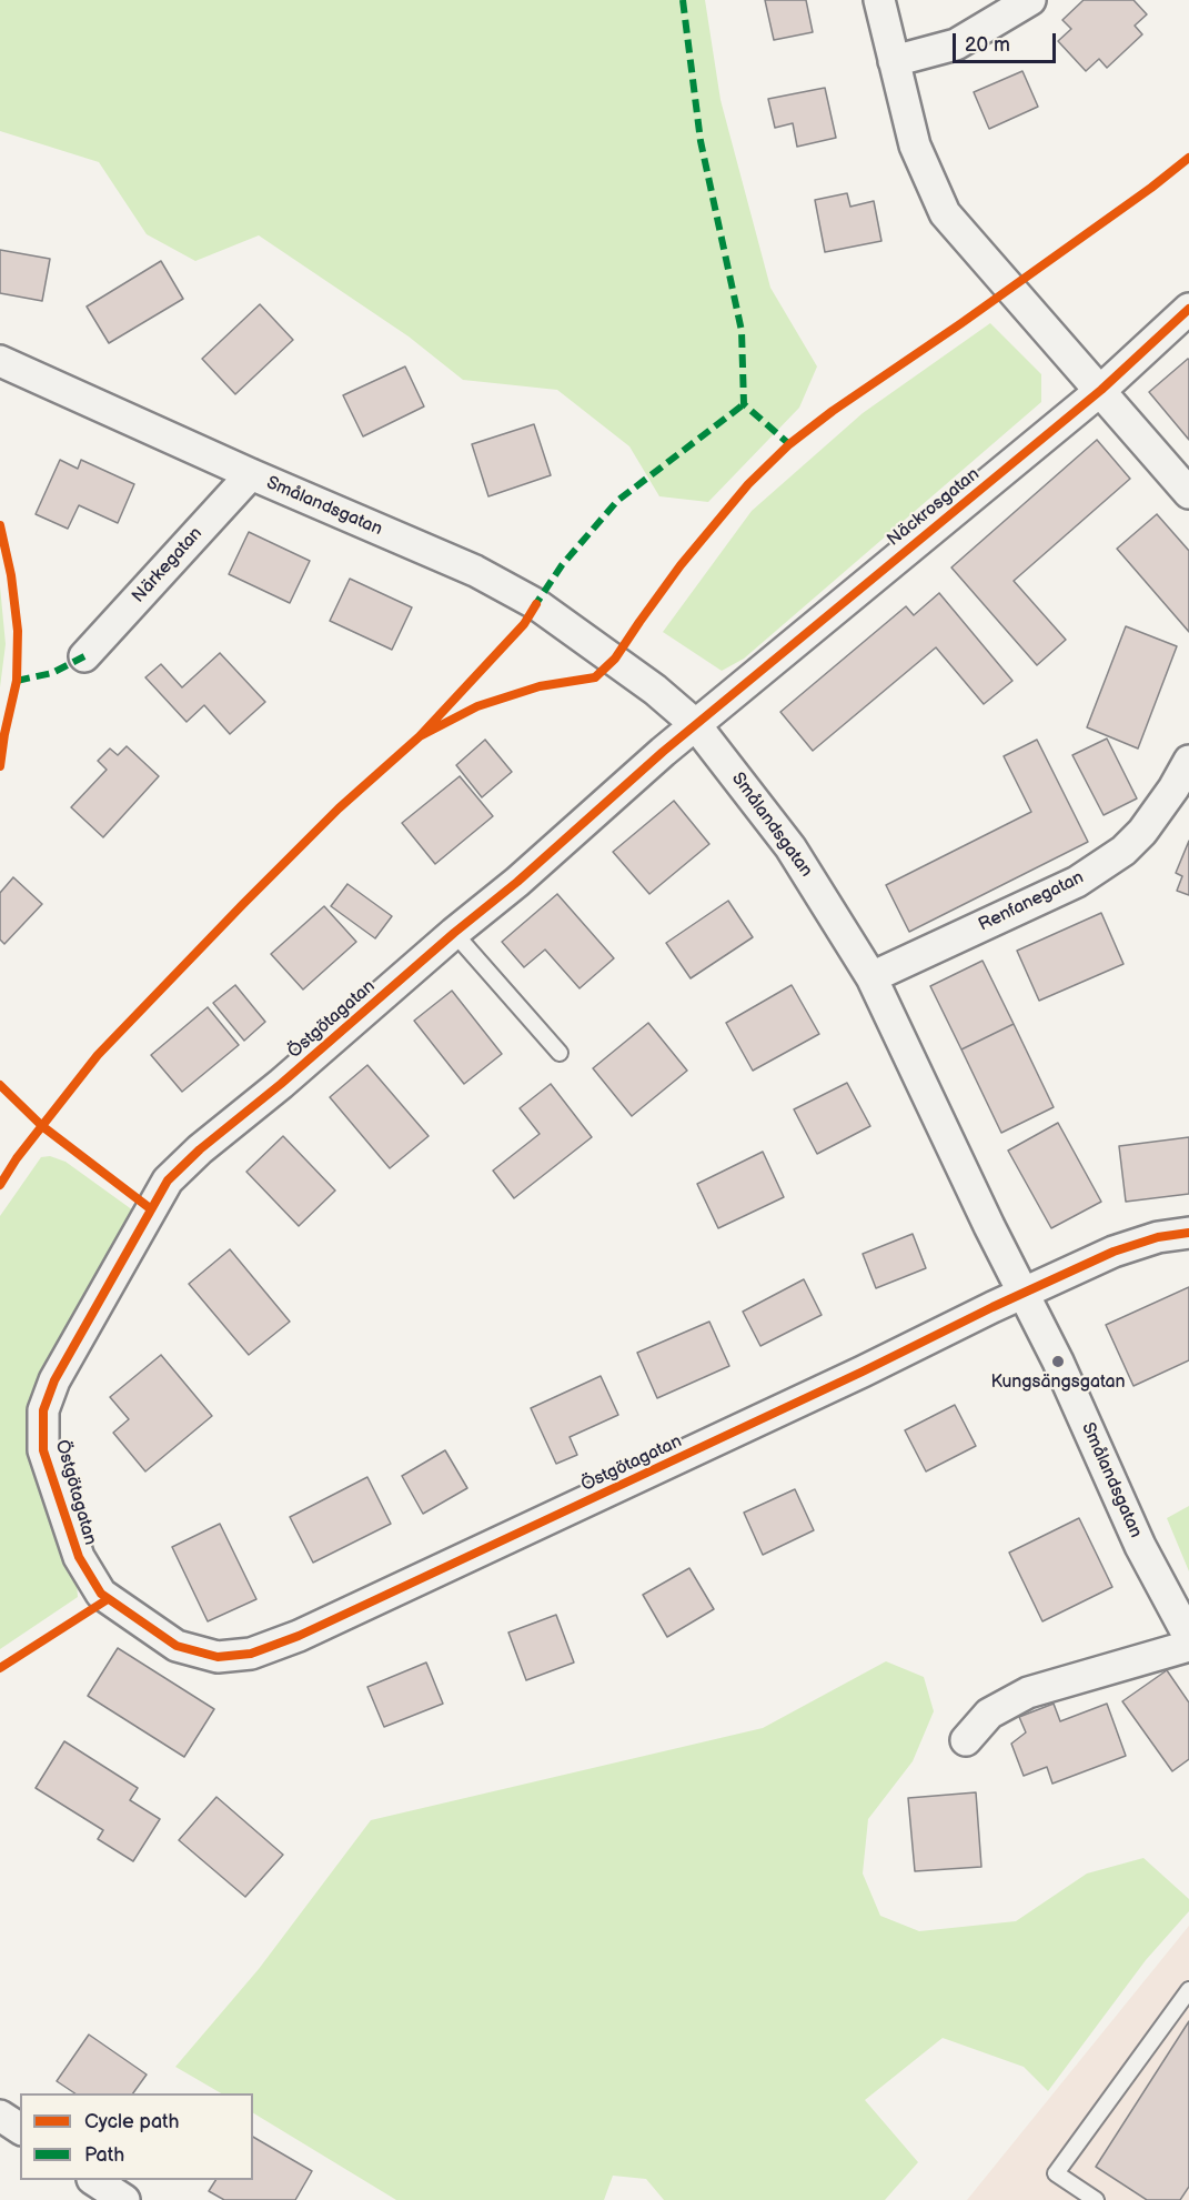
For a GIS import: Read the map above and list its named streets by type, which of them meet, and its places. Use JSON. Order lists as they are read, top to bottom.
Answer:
{
  "streets": {
    "street": [
      "Smålandsgatan",
      "Näckrosgatan",
      "Närkegatan",
      "Renfanegatan",
      "Östgötagatan"
    ]
  },
  "crossings": [
    ["Smålandsgatan", "Näckrosgatan"],
    ["Smålandsgatan", "Närkegatan"],
    ["Smålandsgatan", "Renfanegatan"],
    ["Smålandsgatan", "Östgötagatan"],
    ["Näckrosgatan", "Östgötagatan"]
  ],
  "places": ["Kungsängsgatan"],
  "legend": ["Cycle path", "Path"],
  "scale_bar": "20 m"
}
